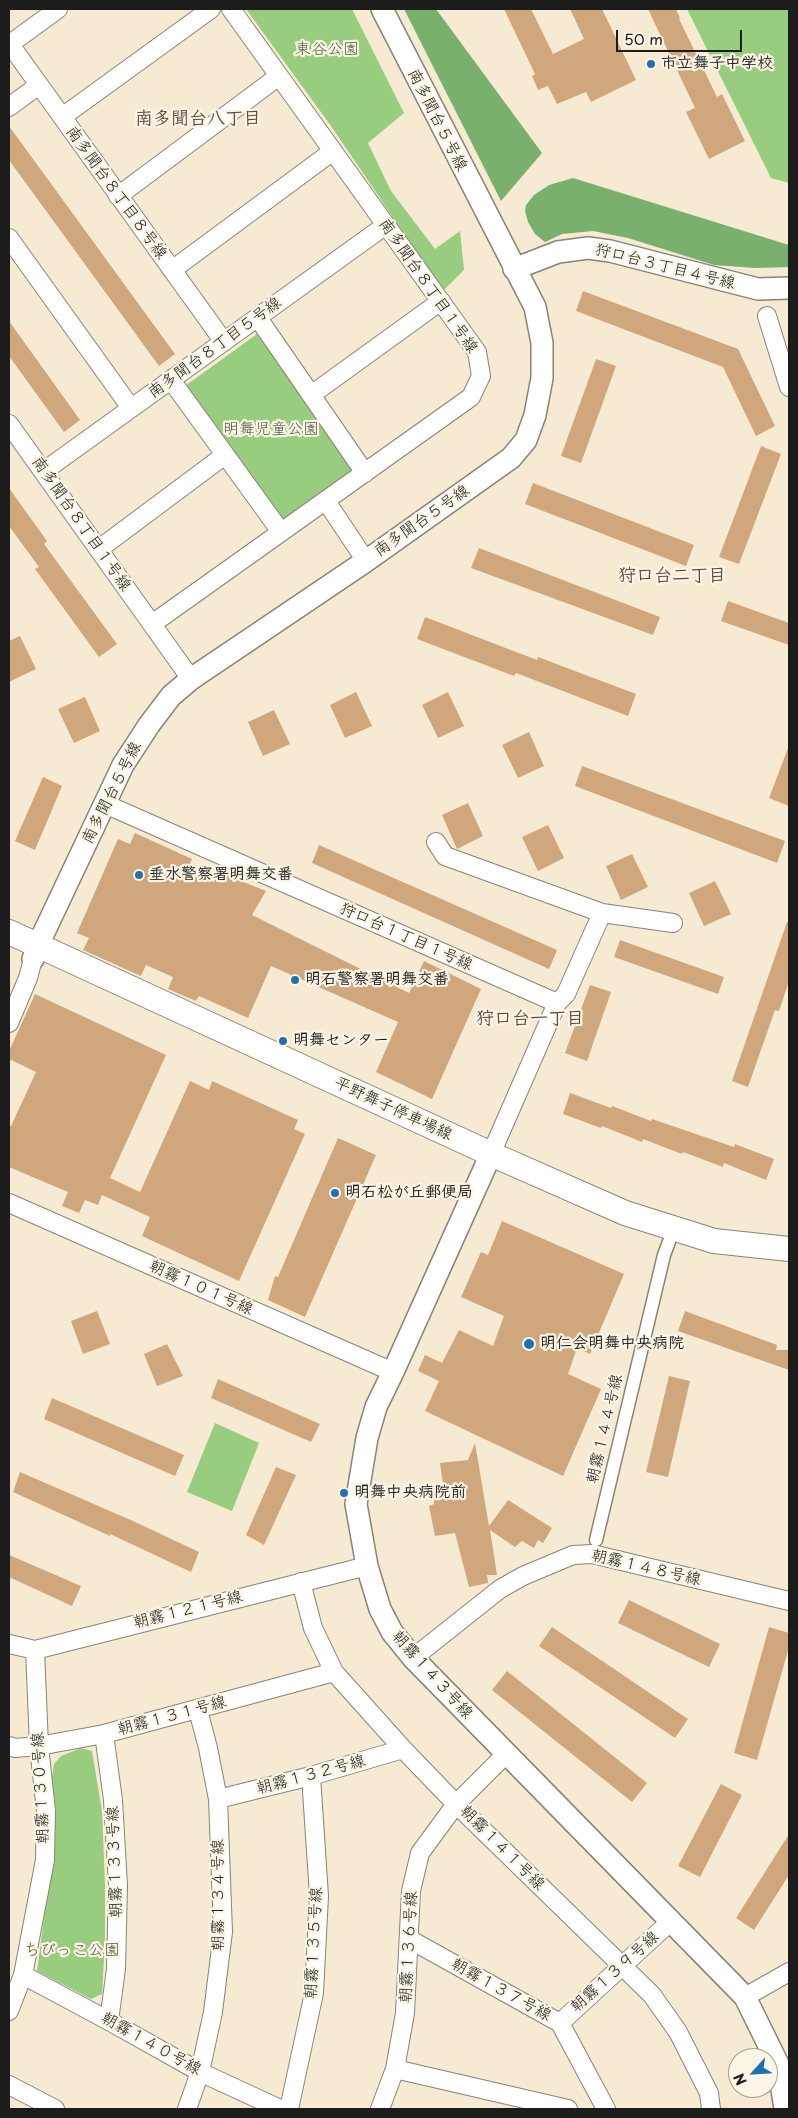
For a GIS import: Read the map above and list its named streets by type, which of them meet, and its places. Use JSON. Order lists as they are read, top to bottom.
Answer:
{
  "streets": {
    "main road": ["平野舞子停車場線"],
    "street": [
      "南多聞台５号線",
      "南多聞台８丁目８号線",
      "狩口台３丁目４号線",
      "南多聞台８丁目１号線",
      "南多聞台８丁目５号線",
      "狩口台１丁目１号線",
      "朝霧１０１号線",
      "朝霧１４４号線",
      "朝霧１４８号線",
      "朝霧１２１号線",
      "朝霧１４３号線",
      "朝霧１３１号線",
      "朝霧１３２号線",
      "朝霧１３０号線",
      "朝霧１４１号線",
      "朝霧１３３号線",
      "朝霧１３４号線",
      "朝霧１３５号線",
      "朝霧１３６号線",
      "朝霧１３９号線",
      "朝霧１３７号線",
      "朝霧１４０号線"
    ]
  },
  "crossings": [
    ["南多聞台５号線", "狩口台３丁目４号線"],
    ["南多聞台５号線", "南多聞台８丁目１号線"],
    ["南多聞台５号線", "狩口台１丁目１号線"],
    ["南多聞台５号線", "平野舞子停車場線"],
    ["南多聞台８丁目８号線", "南多聞台８丁目５号線"],
    ["南多聞台８丁目１号線", "南多聞台８丁目５号線"],
    ["平野舞子停車場線", "朝霧１４４号線"],
    ["平野舞子停車場線", "朝霧１４３号線"],
    ["朝霧１０１号線", "朝霧１４３号線"],
    ["朝霧１４８号線", "朝霧１４３号線"],
    ["朝霧１２１号線", "朝霧１４３号線"],
    ["朝霧１２１号線", "朝霧１３０号線"],
    ["朝霧１２１号線", "朝霧１４１号線"],
    ["朝霧１４３号線", "朝霧１３６号線"],
    ["朝霧１４３号線", "朝霧１３９号線"],
    ["朝霧１３１号線", "朝霧１３０号線"],
    ["朝霧１３１号線", "朝霧１４１号線"],
    ["朝霧１３１号線", "朝霧１３３号線"],
    ["朝霧１３１号線", "朝霧１３４号線"],
    ["朝霧１３２号線", "朝霧１４１号線"],
    ["朝霧１３２号線", "朝霧１３４号線"],
    ["朝霧１３２号線", "朝霧１３５号線"],
    ["朝霧１３０号線", "朝霧１４０号線"],
    ["朝霧１４１号線", "朝霧１３６号線"],
    ["朝霧１４１号線", "朝霧１３９号線"],
    ["朝霧１３３号線", "朝霧１４０号線"],
    ["朝霧１３４号線", "朝霧１４０号線"],
    ["朝霧１３６号線", "朝霧１３７号線"],
    ["朝霧１３９号線", "朝霧１３７号線"]
  ],
  "districts": ["南多聞台八丁目", "狩口台二丁目", "狩口台一丁目"],
  "parks": ["東谷公園", "明舞児童公園", "ちびっこ公園"],
  "places": [
    "市立舞子中学校",
    "垂水警察署明舞交番",
    "明石警察署明舞交番",
    "明舞センター",
    "明石松が丘郵便局",
    "明仁会明舞中央病院",
    "明舞中央病院前"
  ],
  "scale_bar": "50 m",
  "north": "bottom left"
}
